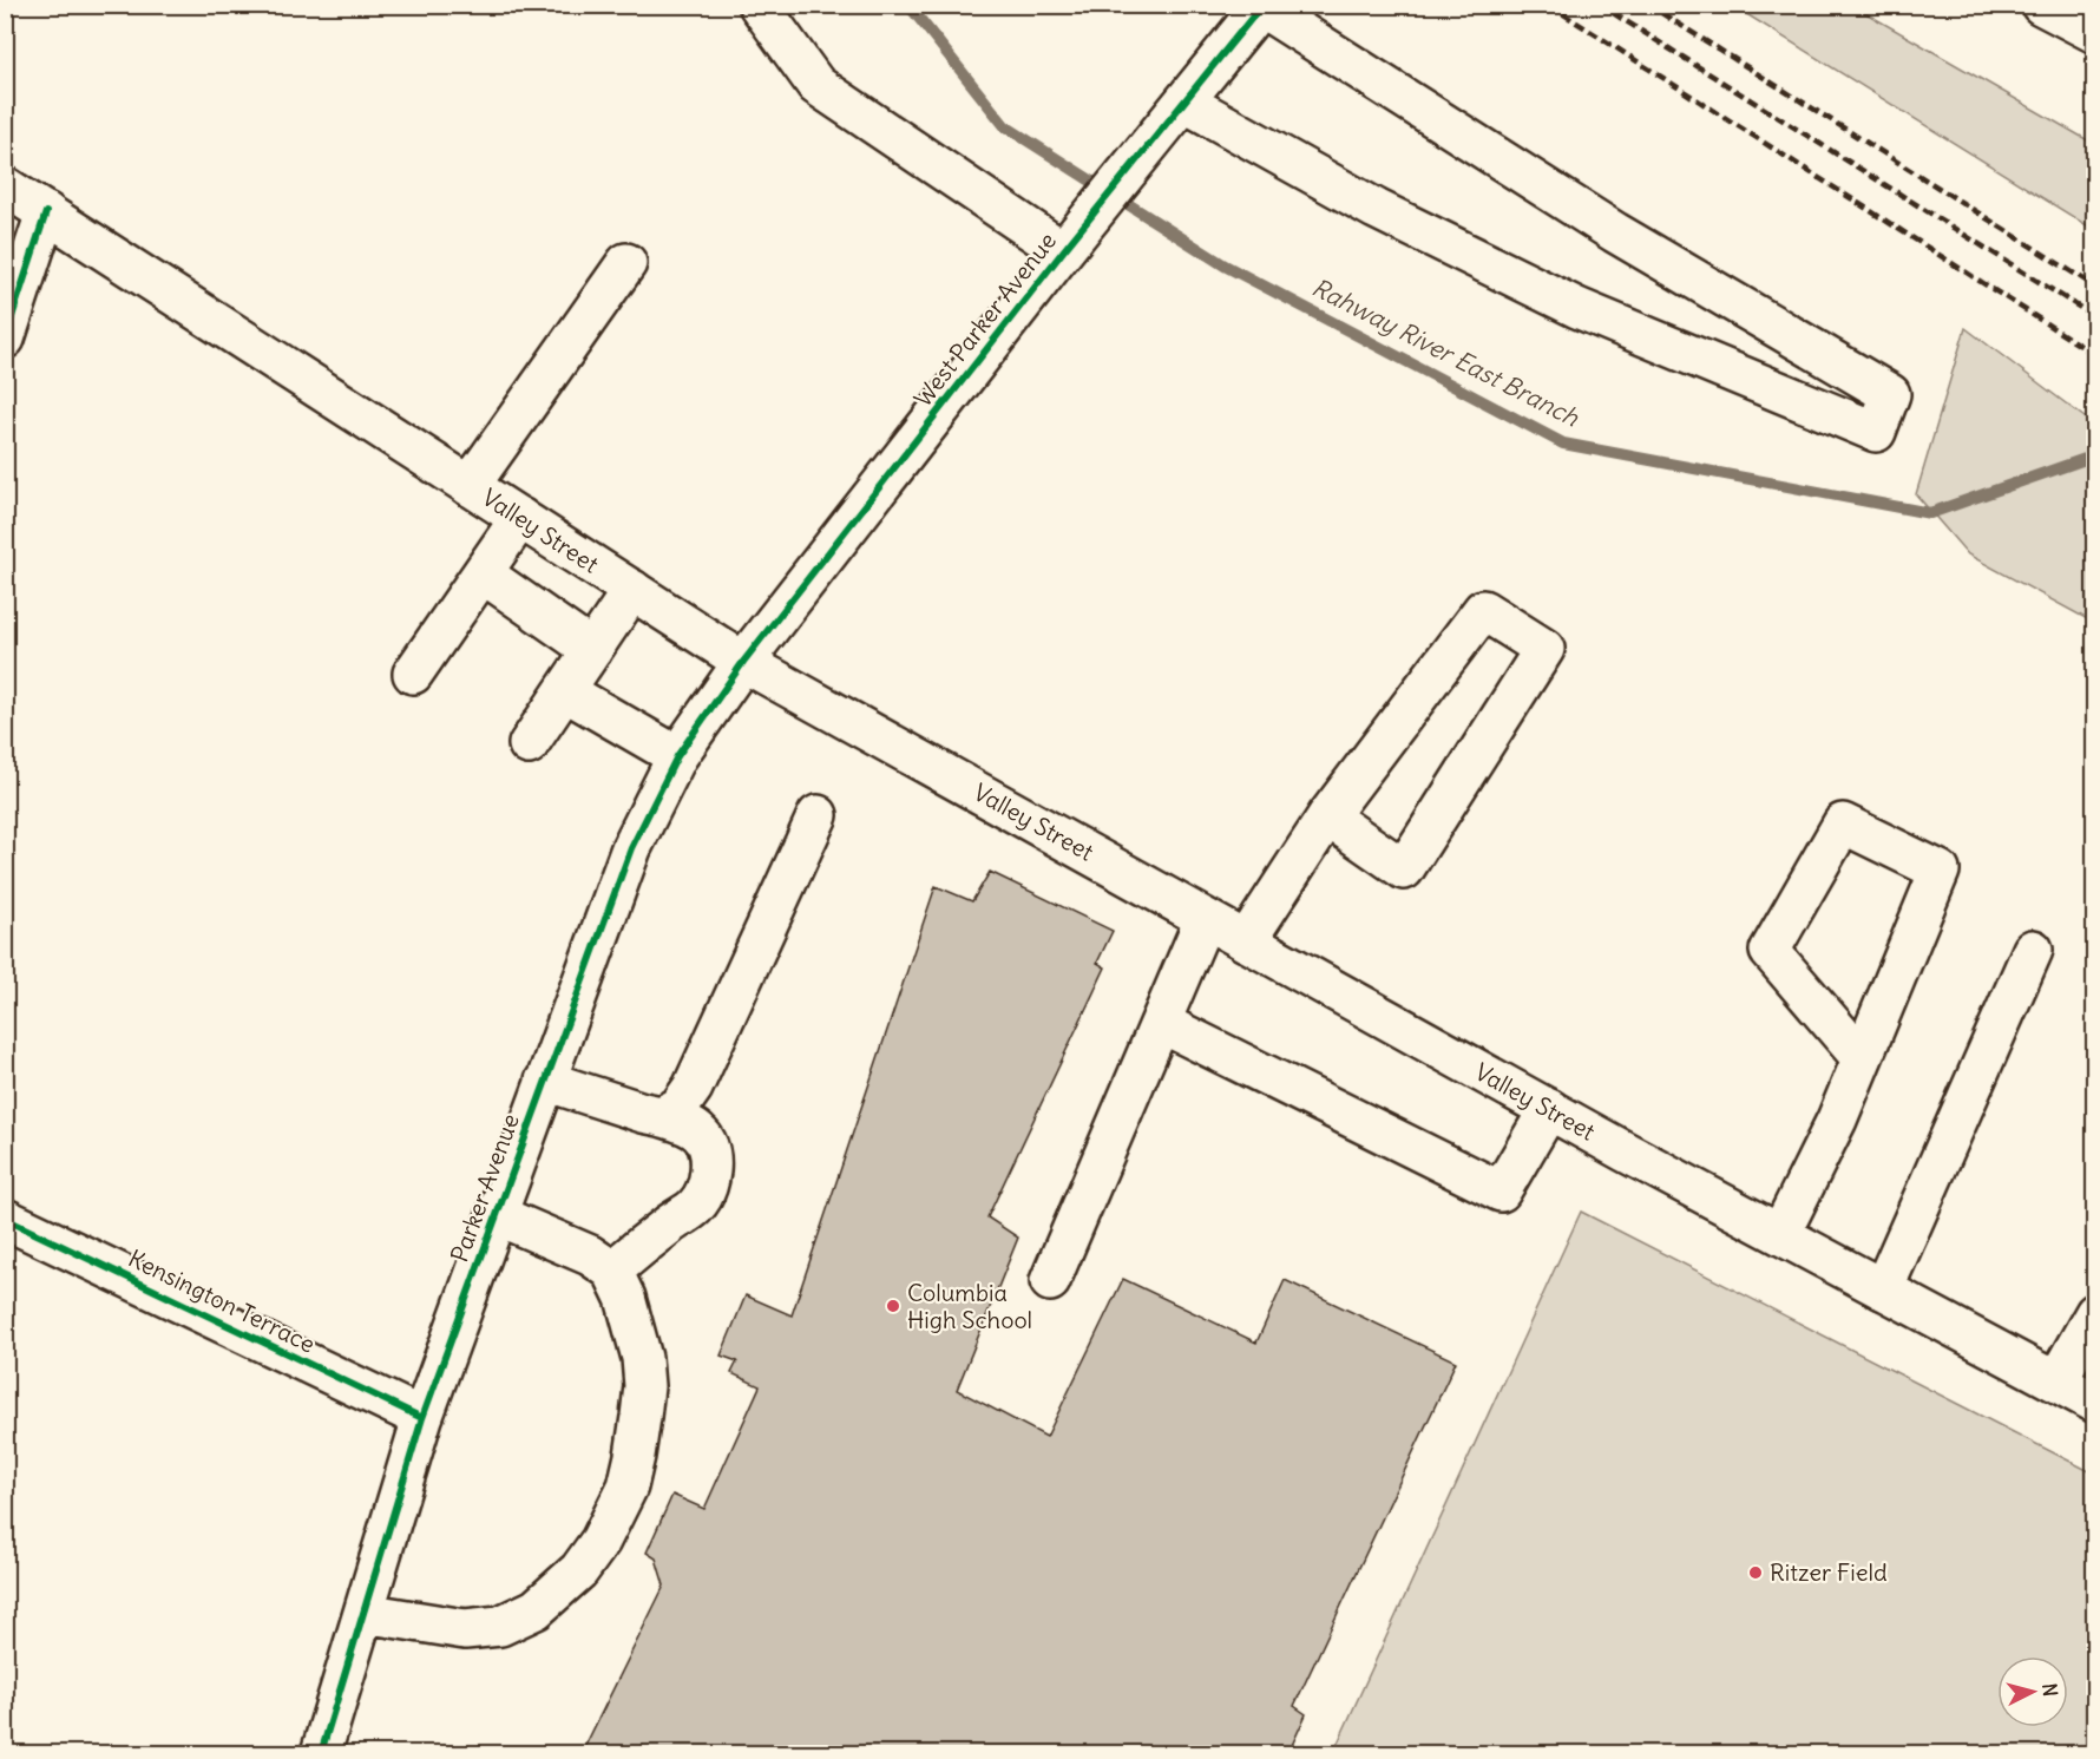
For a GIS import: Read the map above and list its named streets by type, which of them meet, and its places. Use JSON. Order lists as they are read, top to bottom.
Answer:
{
  "streets": {
    "street": [
      "West Parker Avenue",
      "Valley Street",
      "Parker Avenue",
      "Kensington Terrace"
    ]
  },
  "crossings": [
    ["West Parker Avenue", "Valley Street"],
    ["West Parker Avenue", "Parker Avenue"],
    ["Valley Street", "Parker Avenue"],
    ["Parker Avenue", "Kensington Terrace"]
  ],
  "water": ["Rahway River East Branch"],
  "places": ["Columbia High School", "Ritzer Field"],
  "north": "right"
}
